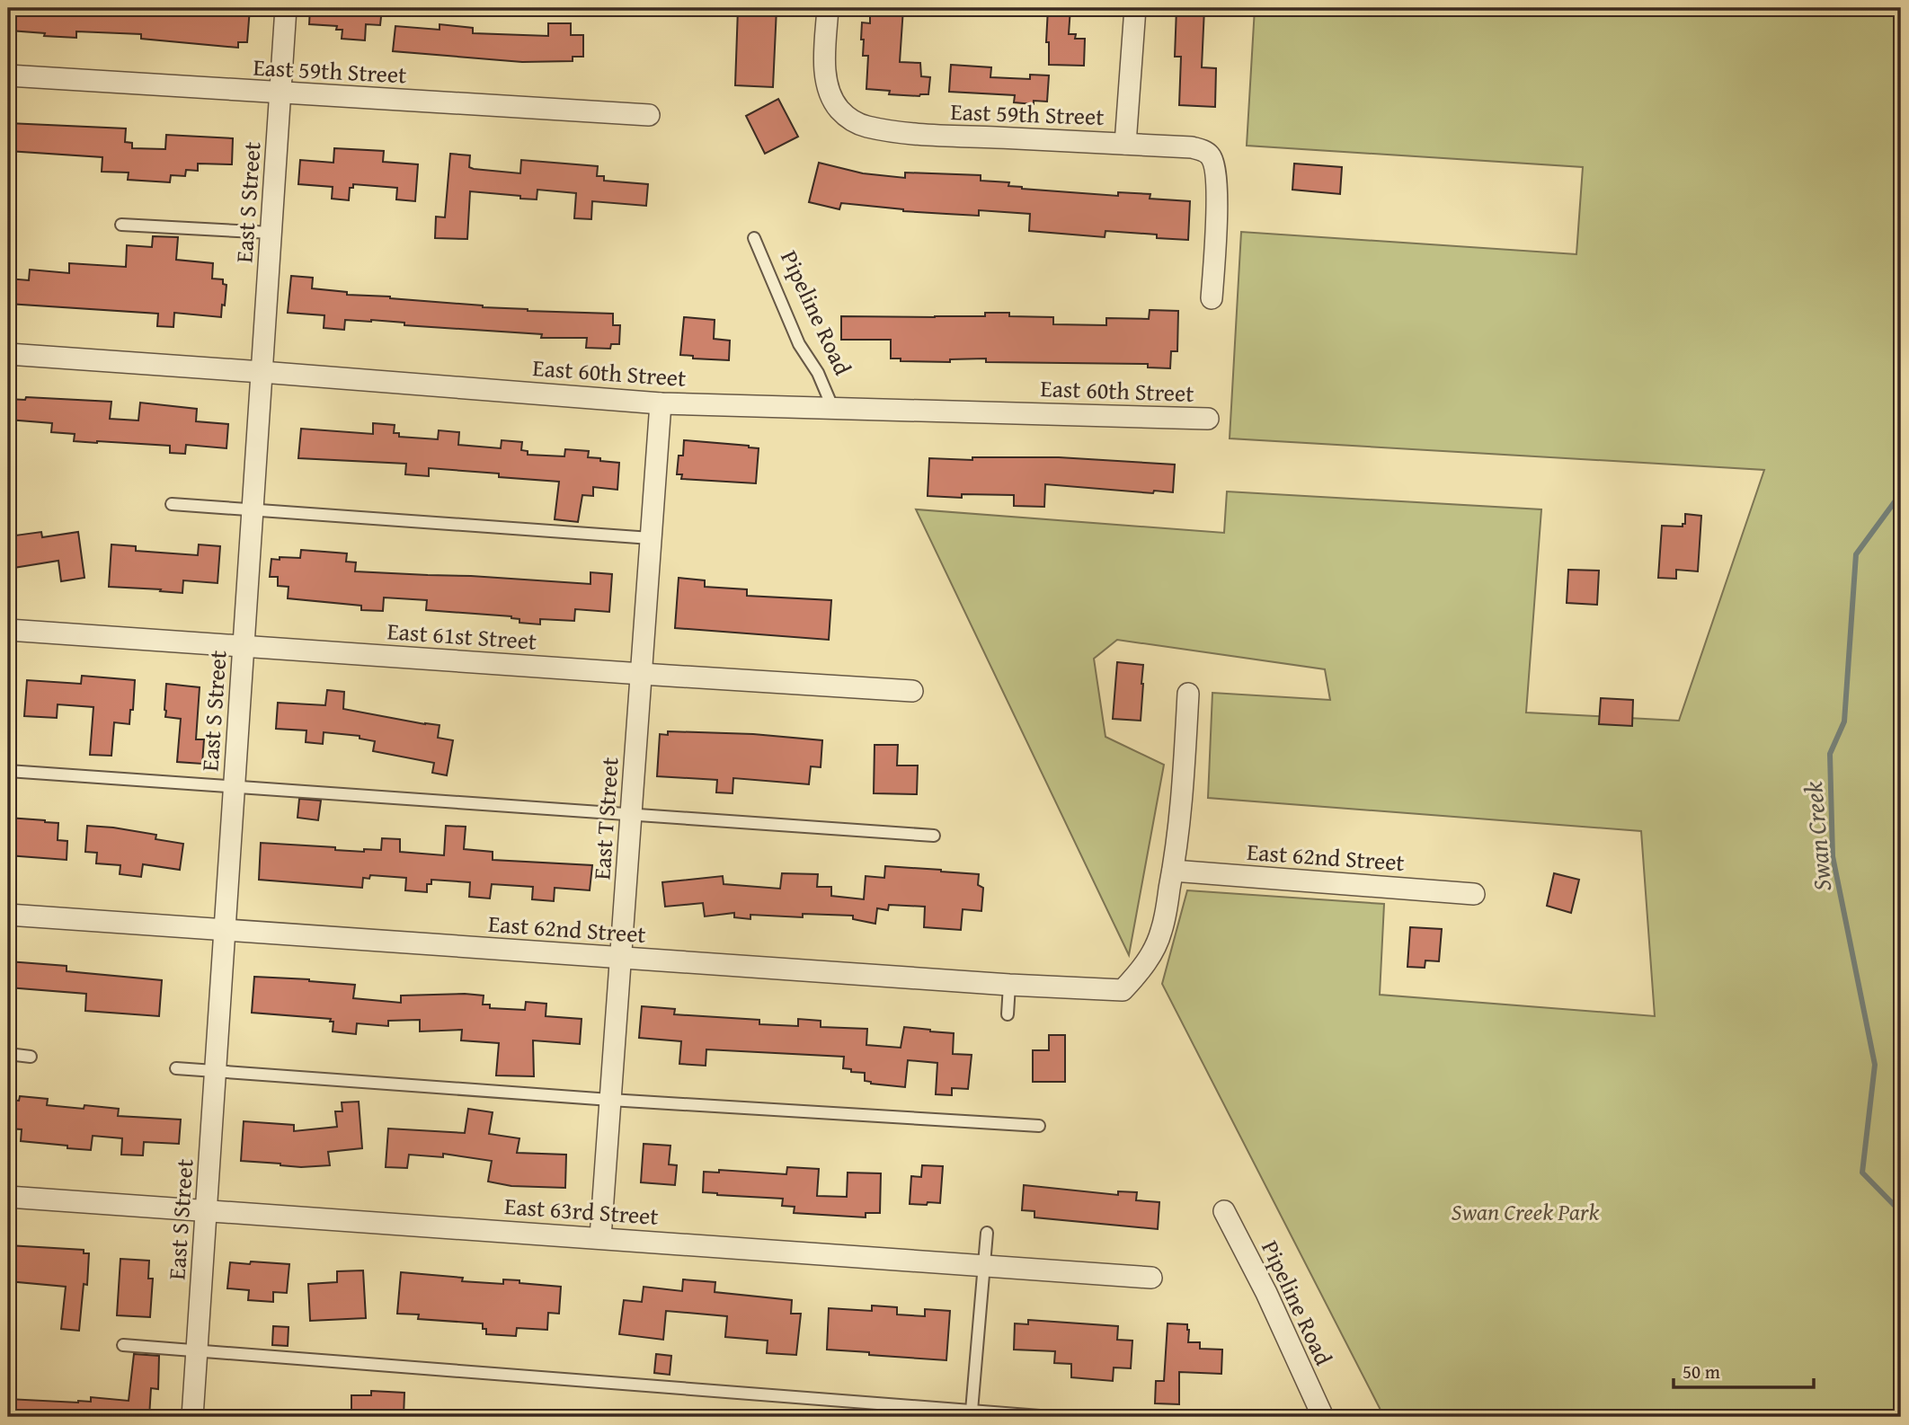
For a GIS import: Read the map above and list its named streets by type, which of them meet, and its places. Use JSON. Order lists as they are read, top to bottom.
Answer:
{
  "streets": {
    "street": [
      "East 59th Street",
      "East S Street",
      "Pipeline Road",
      "East 60th Street",
      "East 61st Street",
      "East T Street",
      "East 62nd Street",
      "East 63rd Street"
    ]
  },
  "crossings": [
    ["East 59th Street", "East S Street"],
    ["East S Street", "East 60th Street"],
    ["East S Street", "East 61st Street"],
    ["East S Street", "East 62nd Street"],
    ["East S Street", "East 63rd Street"],
    ["Pipeline Road", "East 60th Street"],
    ["East 60th Street", "East T Street"],
    ["East 61st Street", "East T Street"],
    ["East T Street", "East 62nd Street"],
    ["East T Street", "East 63rd Street"]
  ],
  "water": ["Swan Creek"],
  "parks": ["Swan Creek Park"],
  "scale_bar": "50 m"
}
